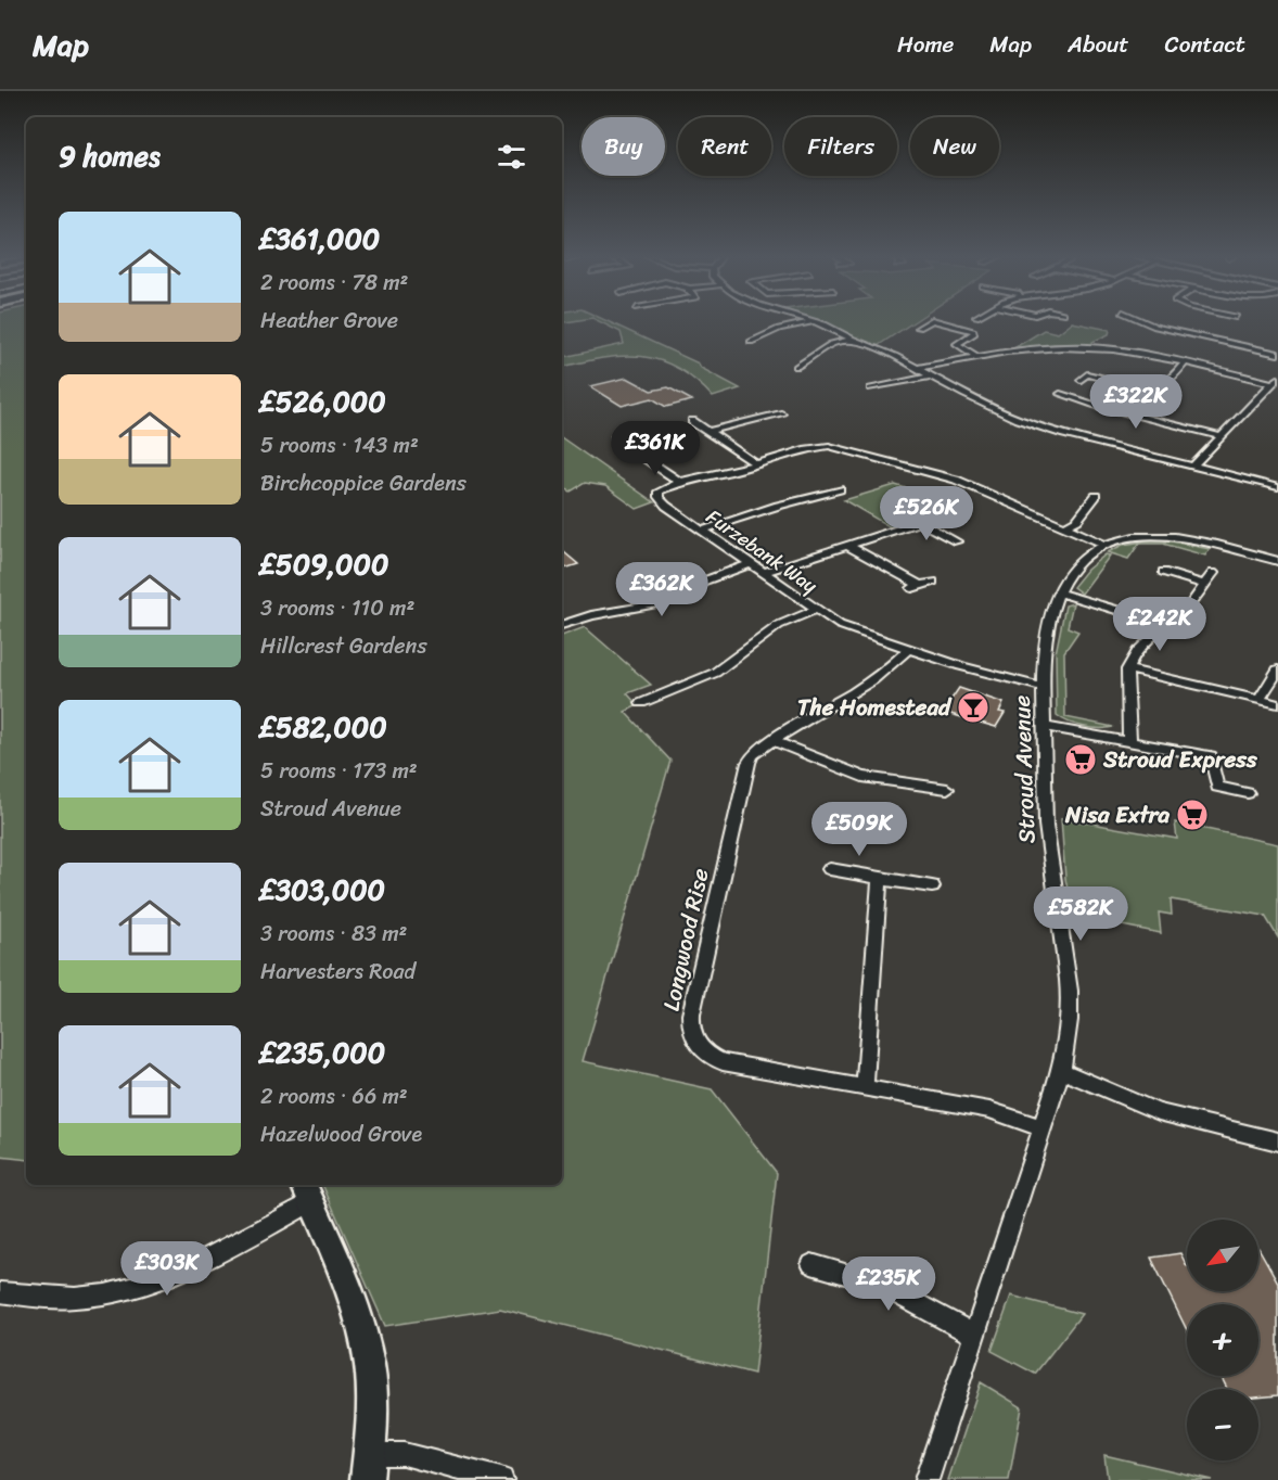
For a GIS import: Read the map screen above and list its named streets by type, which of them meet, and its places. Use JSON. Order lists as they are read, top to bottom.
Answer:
{
  "streets": {
    "street": ["Furzebank Way", "Stroud Avenue", "Longwood Rise"]
  },
  "crossings": [
    ["Furzebank Way", "Stroud Avenue"],
    ["Furzebank Way", "Longwood Rise"],
    ["Stroud Avenue", "Longwood Rise"]
  ],
  "places": {
    "bar": ["The Homestead"],
    "supermarket": ["Stroud Express", "Nisa Extra"]
  },
  "north": "bottom left",
  "page": {
    "header": "Map",
    "nav": [
      "Home",
      "Map",
      "About",
      "Contact"
    ],
    "chip": [
      "Buy",
      "Rent",
      "Filters",
      "New"
    ],
    "heading": "9 homes",
    "list": [
      {
        "name": "£361,000",
        "note": "2 rooms · 78 m² · Heather Grove"
      },
      {
        "name": "£526,000",
        "note": "5 rooms · 143 m² · Birchcoppice Gardens"
      },
      {
        "name": "£509,000",
        "note": "3 rooms · 110 m² · Hillcrest Gardens"
      },
      {
        "name": "£582,000",
        "note": "5 rooms · 173 m² · Stroud Avenue"
      },
      {
        "name": "£303,000",
        "note": "3 rooms · 83 m² · Harvesters Road"
      },
      {
        "name": "£235,000",
        "note": "2 rooms · 66 m² · Hazelwood Grove"
      }
    ],
    "price": [
      "£322K",
      "£361K",
      "£526K",
      "£362K",
      "£242K",
      "£509K",
      "£582K",
      "£303K",
      "£235K"
    ],
    "map_buttons": ["+", "−"]
  }
}
